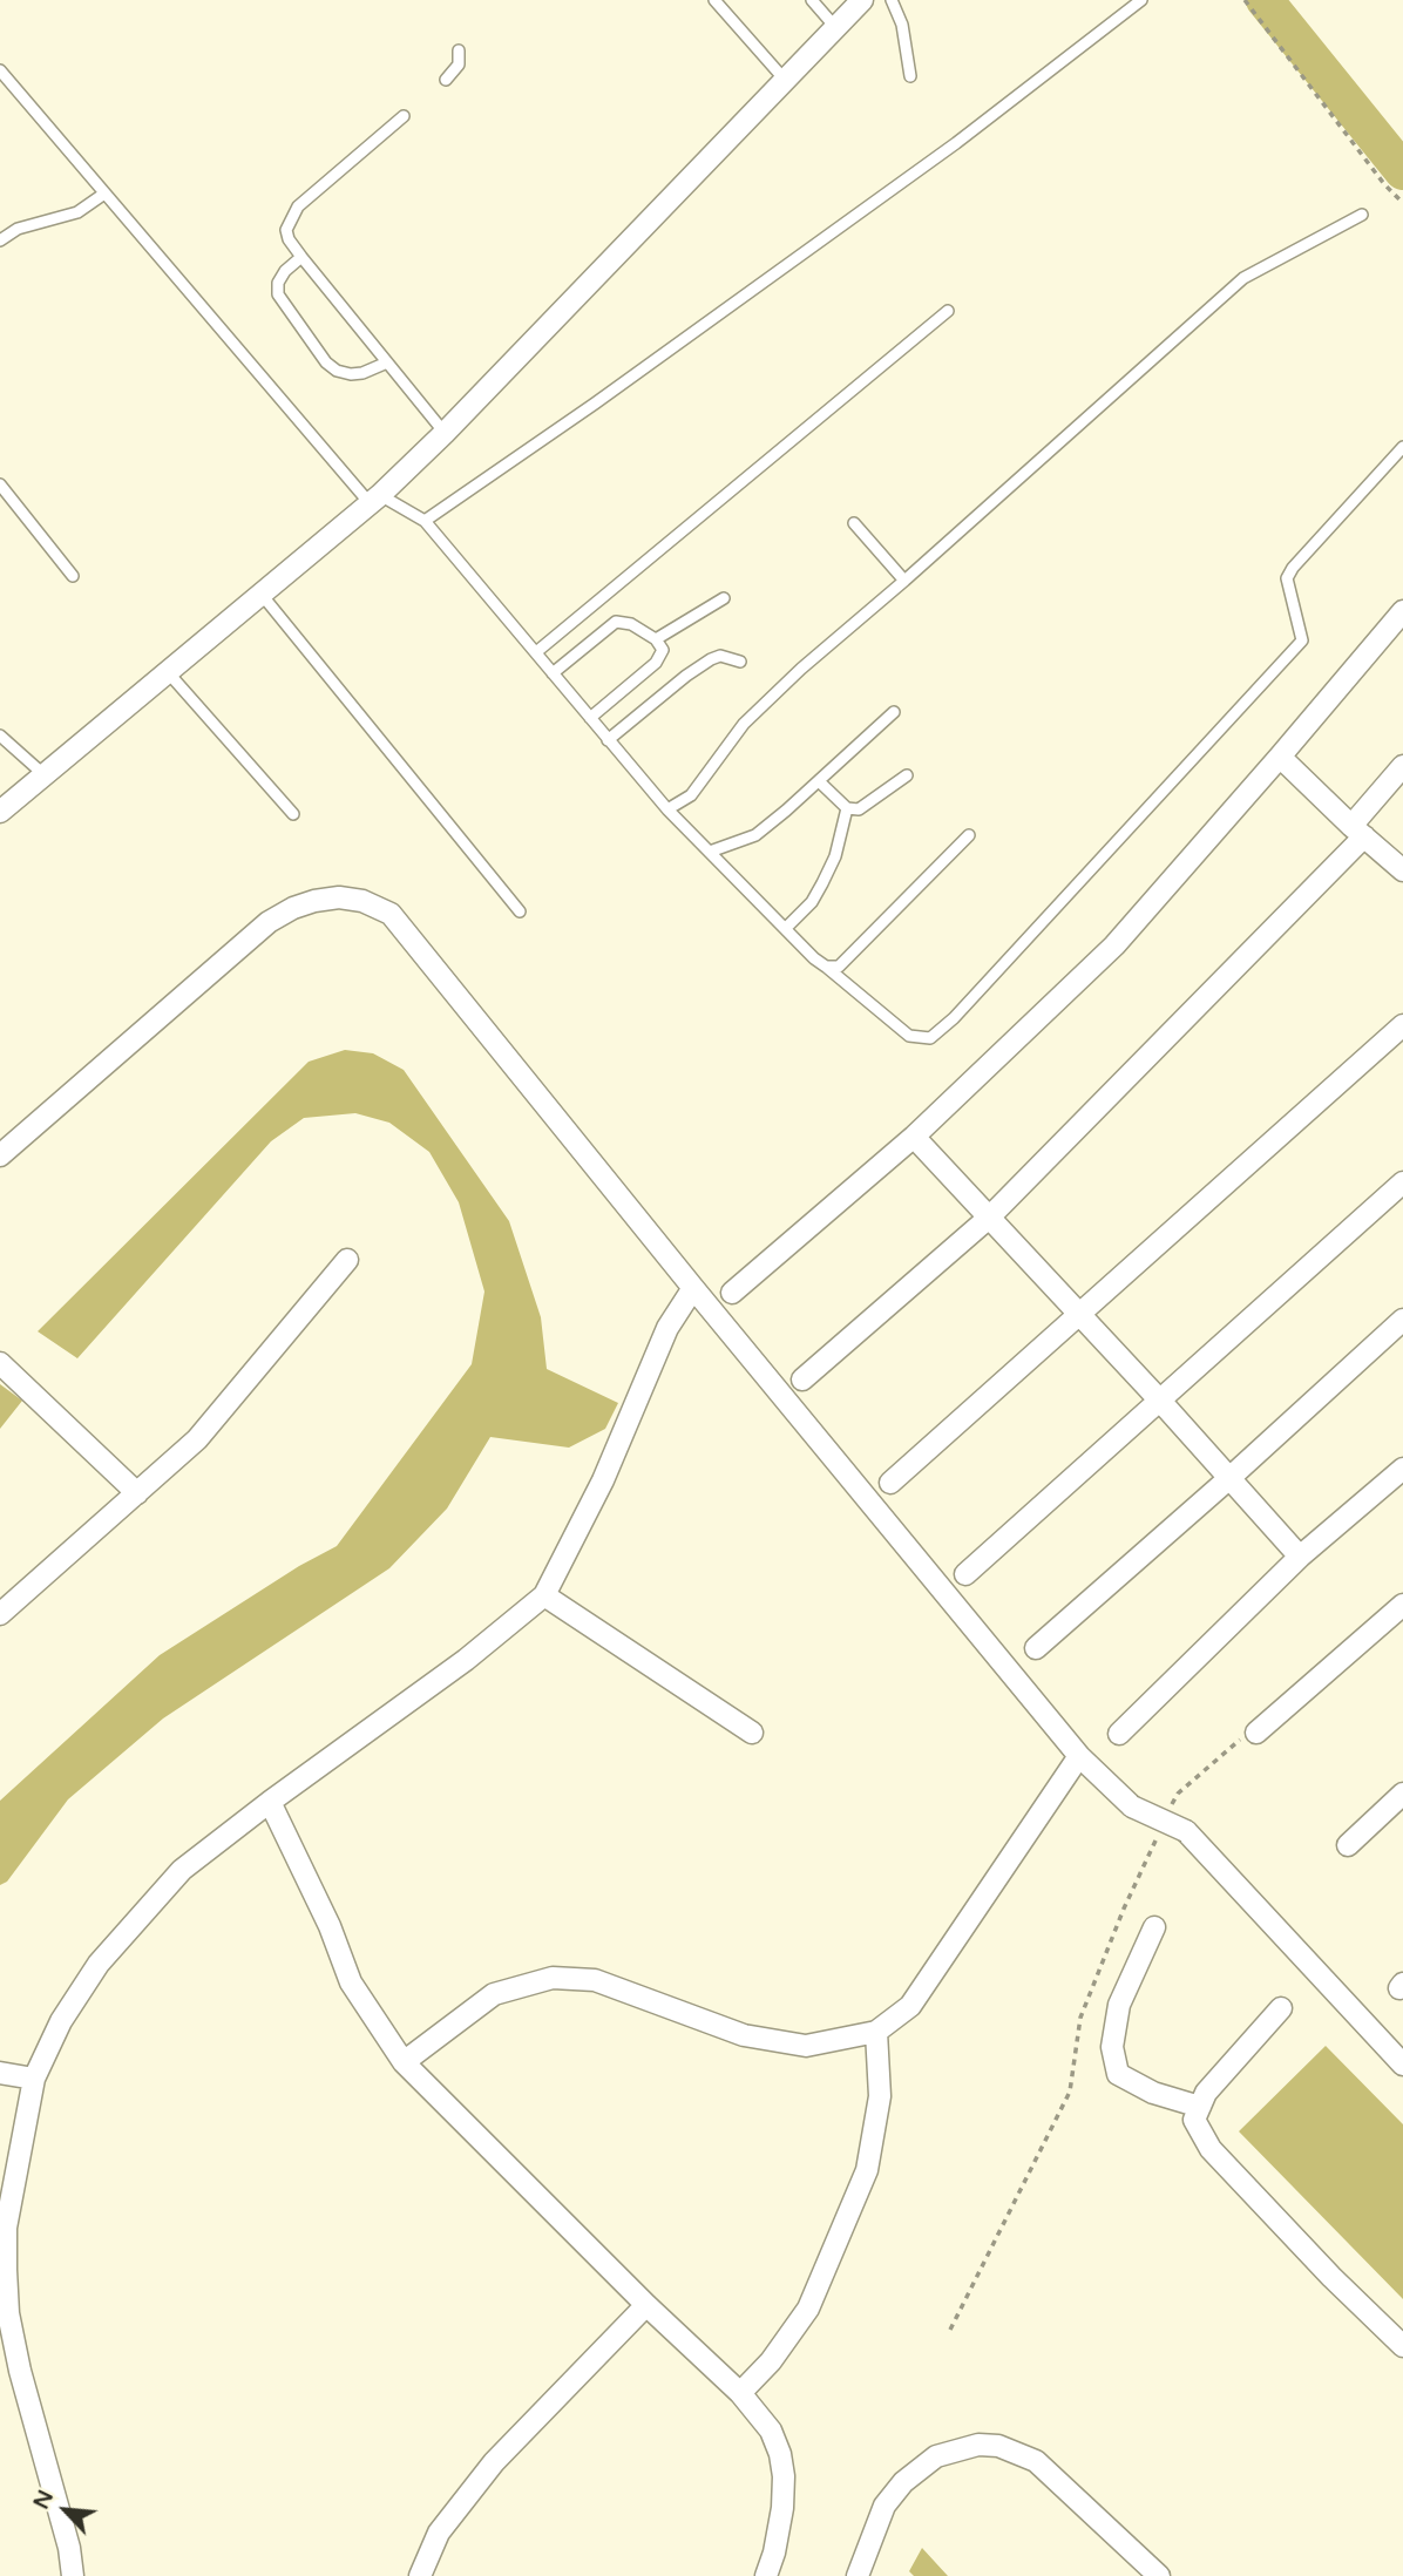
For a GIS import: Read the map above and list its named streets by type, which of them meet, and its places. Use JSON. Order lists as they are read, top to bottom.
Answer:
{
  "north": "top left"
}
